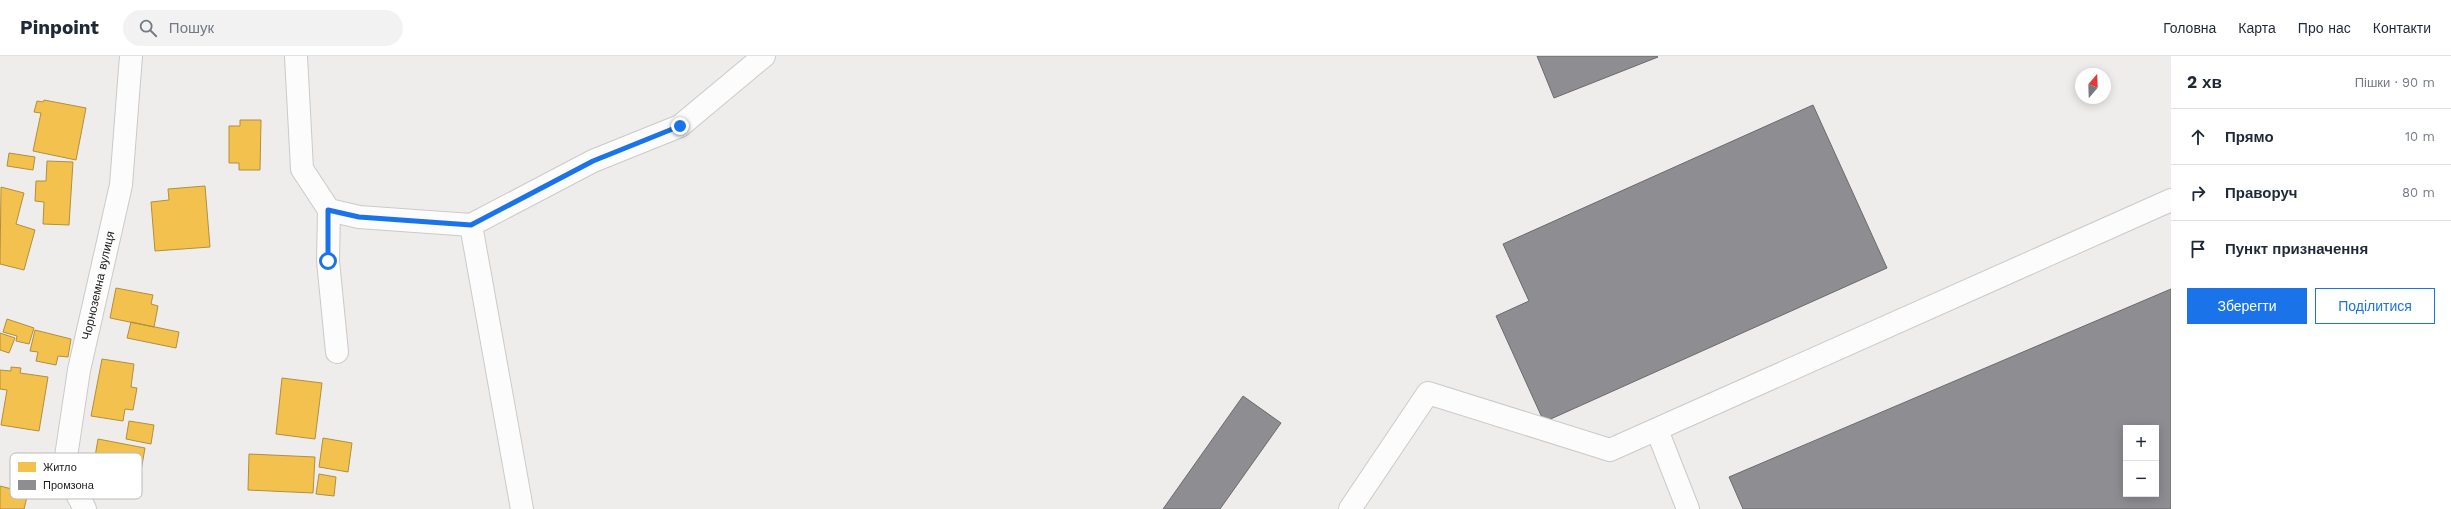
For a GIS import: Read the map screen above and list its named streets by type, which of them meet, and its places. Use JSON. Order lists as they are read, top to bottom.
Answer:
{
  "streets": {
    "street": ["Чорноземна вулиця"]
  },
  "legend": ["Житло", "Промзона"],
  "north": "top",
  "page": {
    "header": "Pinpoint",
    "search": "Пошук",
    "nav": [
      "Головна",
      "Карта",
      "Про нас",
      "Контакти"
    ],
    "heading": ["2 хв", "Пішки · 90 m"],
    "list": [
      ["Прямо", "10 m"],
      ["Праворуч", "80 m"],
      "Пункт призначення"
    ],
    "buttons": ["Зберегти", "Поділитися"],
    "map_buttons": ["+", "−"]
  }
}
